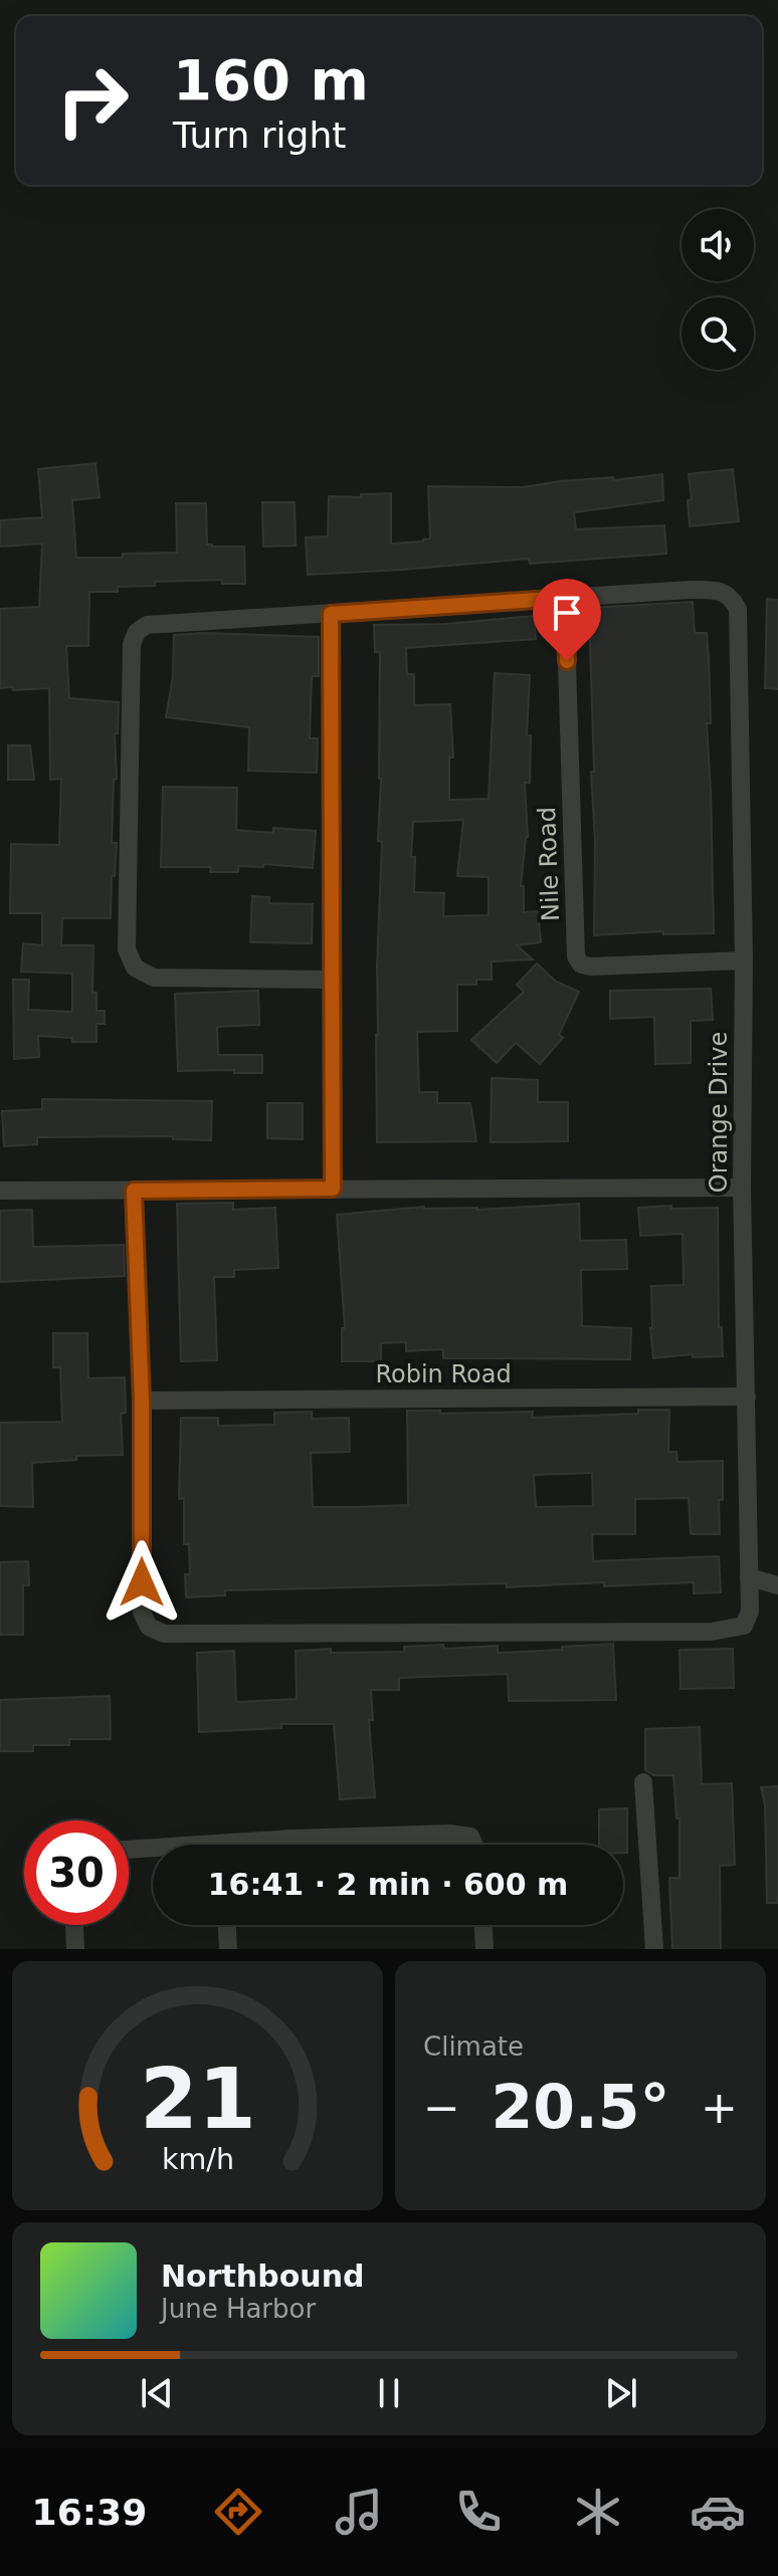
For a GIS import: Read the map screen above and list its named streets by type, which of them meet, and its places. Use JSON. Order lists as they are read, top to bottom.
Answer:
{
  "streets": {
    "street": ["Nile Road", "Orange Drive", "Robin Road"]
  },
  "crossings": [
    ["Nile Road", "Orange Drive"],
    ["Orange Drive", "Robin Road"]
  ],
  "page": {
    "turn": ["160 m", "Turn right"],
    "limit": "30",
    "trip": "16:41 · 2 min · 600 m",
    "tile": "Climate",
    "heat": ["−", "20.5°", "+"],
    "song": ["Northbound", "June Harbor"],
    "tabs": "16:39",
    "gauge": ["21", "km/h"]
  }
}
